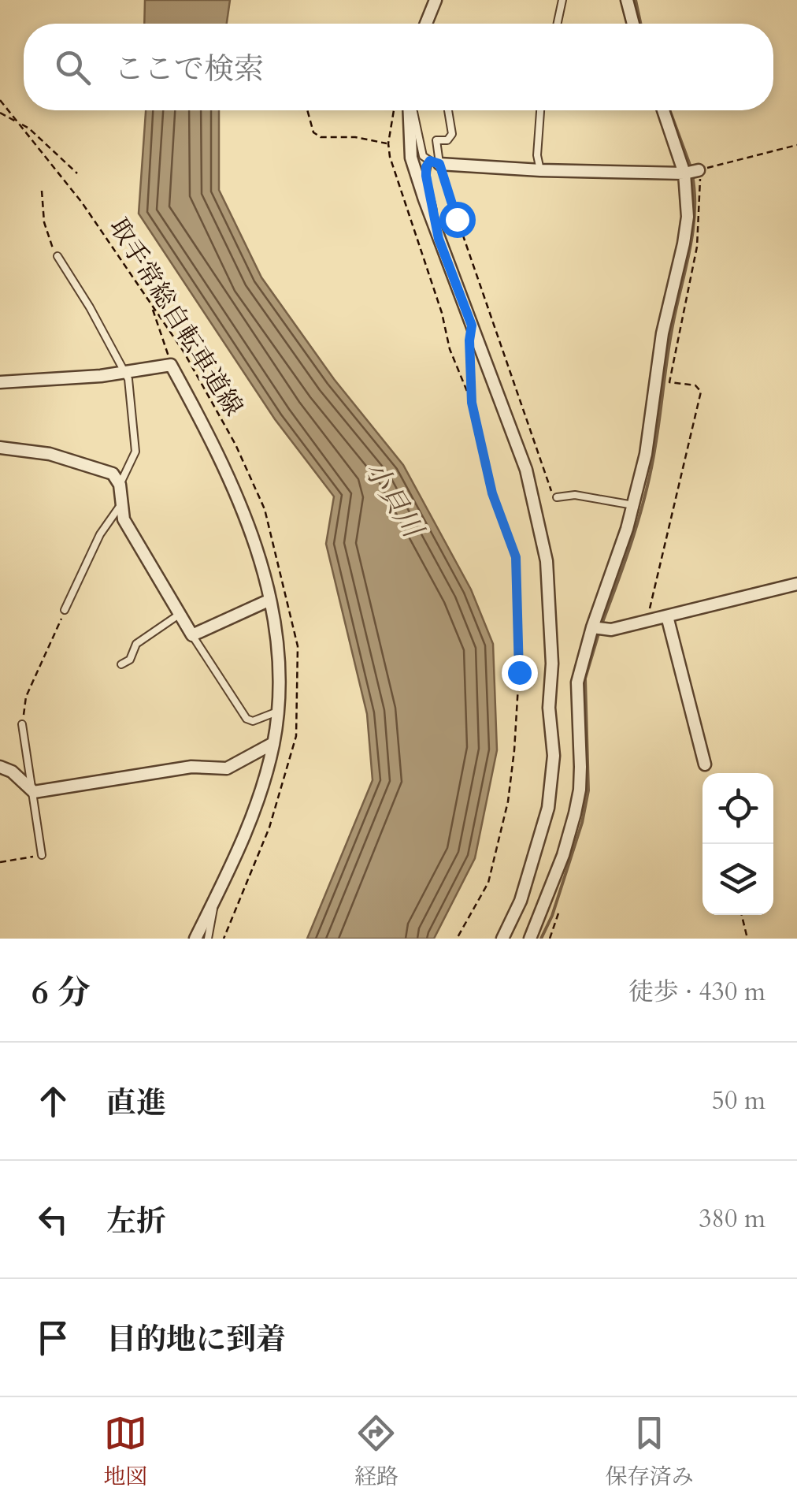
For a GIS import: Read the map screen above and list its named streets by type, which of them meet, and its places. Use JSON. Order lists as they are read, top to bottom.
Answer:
{
  "streets": {
    "path": ["取手常総自転車道線"]
  },
  "water": ["小貝川"],
  "page": {
    "search": "ここで検索",
    "heading": ["6 分", "徒歩 · 430 m"],
    "list": [
      ["直進", "50 m"],
      ["左折", "380 m"],
      "目的地に到着"
    ],
    "nav": ["地図", "経路", "保存済み"]
  }
}
